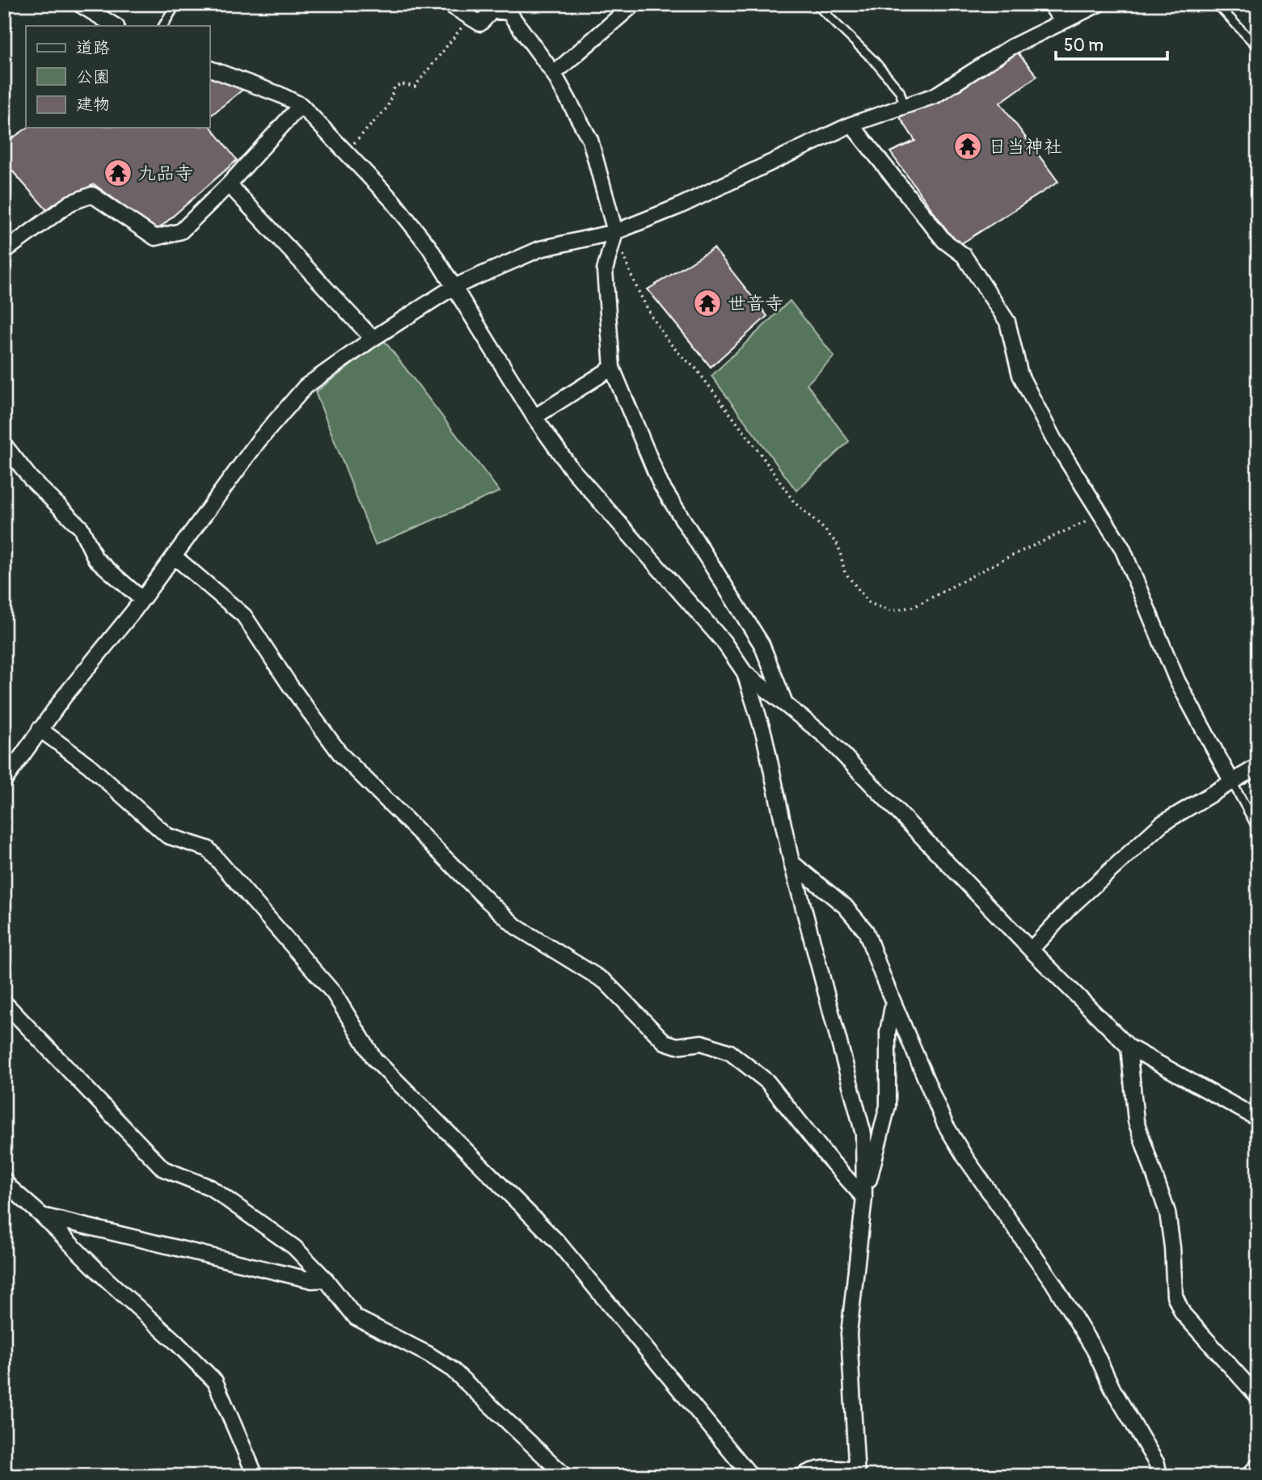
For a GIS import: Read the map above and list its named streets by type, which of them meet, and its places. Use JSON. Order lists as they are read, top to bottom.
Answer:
{
  "places": {
    "temple": ["日当神社", "九品寺", "世音寺"]
  },
  "legend": ["道路", "公園", "建物"],
  "scale_bar": "50 m"
}
